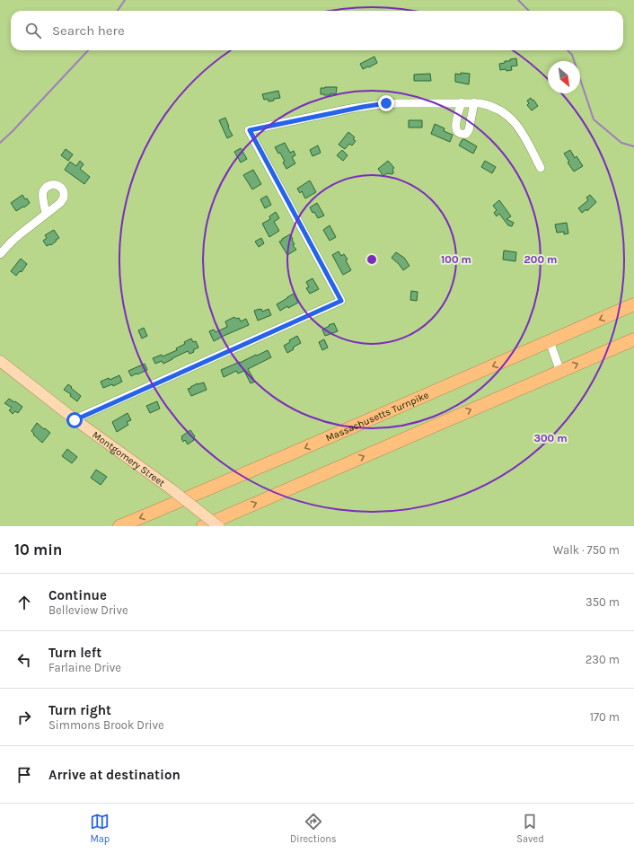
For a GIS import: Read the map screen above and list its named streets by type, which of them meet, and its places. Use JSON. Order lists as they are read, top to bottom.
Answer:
{
  "streets": {
    "highway": ["Massachusetts Turnpike"],
    "main road": ["Montgomery Street"]
  },
  "north": "bottom right",
  "page": {
    "search": "Search here",
    "heading": ["10 min", "Walk · 750 m"],
    "list": [
      ["Continue", "Belleview Drive", "350 m"],
      ["Turn left", "Farlaine Drive", "230 m"],
      ["Turn right", "Simmons Brook Drive", "170 m"],
      "Arrive at destination"
    ],
    "nav": ["Map", "Directions", "Saved"]
  },
  "rings": ["100 m", "200 m", "300 m"]
}
